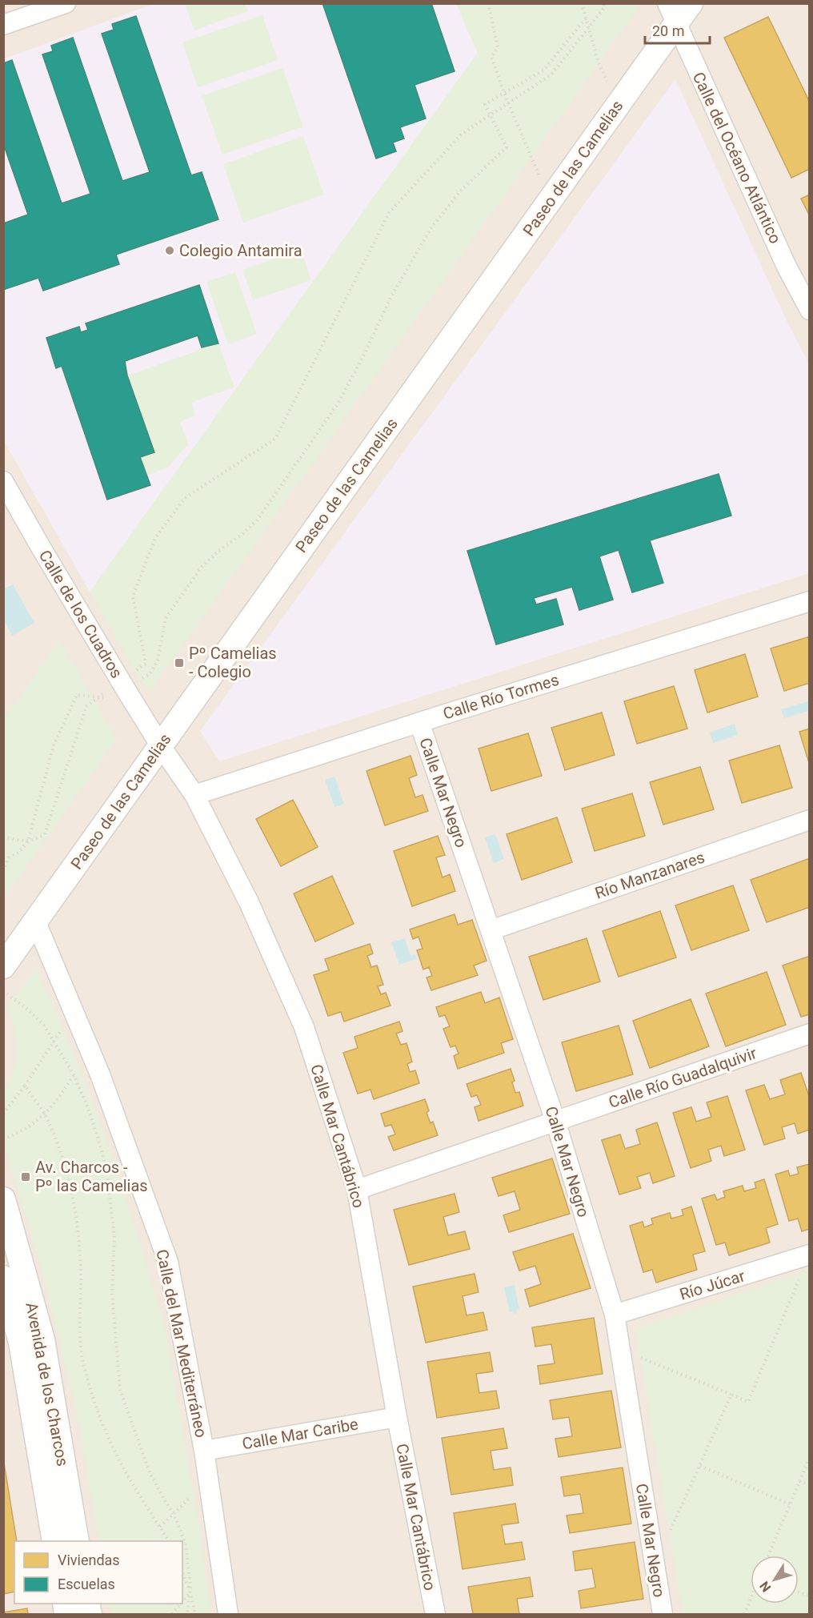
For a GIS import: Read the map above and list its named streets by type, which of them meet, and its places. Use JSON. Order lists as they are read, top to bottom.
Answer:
{
  "streets": {
    "street": [
      "Calle del Océano Atlántico",
      "Paseo de las Camelias",
      "Calle de los Cuadros",
      "Calle Río Tormes",
      "Calle Mar Negro",
      "Río Manzanares",
      "Calle Río Guadalquivir",
      "Calle Mar Cantábrico",
      "Río Júcar",
      "Calle del Mar Mediterráneo",
      "Avenida de los Charcos",
      "Calle Mar Caribe"
    ]
  },
  "crossings": [
    ["Calle del Océano Atlántico", "Paseo de las Camelias"],
    ["Paseo de las Camelias", "Calle de los Cuadros"],
    ["Paseo de las Camelias", "Calle Mar Cantábrico"],
    ["Paseo de las Camelias", "Calle del Mar Mediterráneo"],
    ["Calle de los Cuadros", "Calle Mar Cantábrico"],
    ["Calle Río Tormes", "Calle Mar Negro"],
    ["Calle Río Tormes", "Calle Mar Cantábrico"],
    ["Calle Mar Negro", "Río Manzanares"],
    ["Calle Mar Negro", "Calle Río Guadalquivir"],
    ["Calle Mar Negro", "Río Júcar"],
    ["Calle Río Guadalquivir", "Calle Mar Cantábrico"],
    ["Calle Mar Cantábrico", "Calle Mar Caribe"],
    ["Calle del Mar Mediterráneo", "Calle Mar Caribe"]
  ],
  "places": {
    "other": ["Colegio Antamira"],
    "transit": ["Pº Camelias - Colegio", "Av. Charcos - Pº las Camelias"]
  },
  "legend": ["Viviendas", "Escuelas"],
  "scale_bar": "20 m",
  "north": "bottom left"
}
